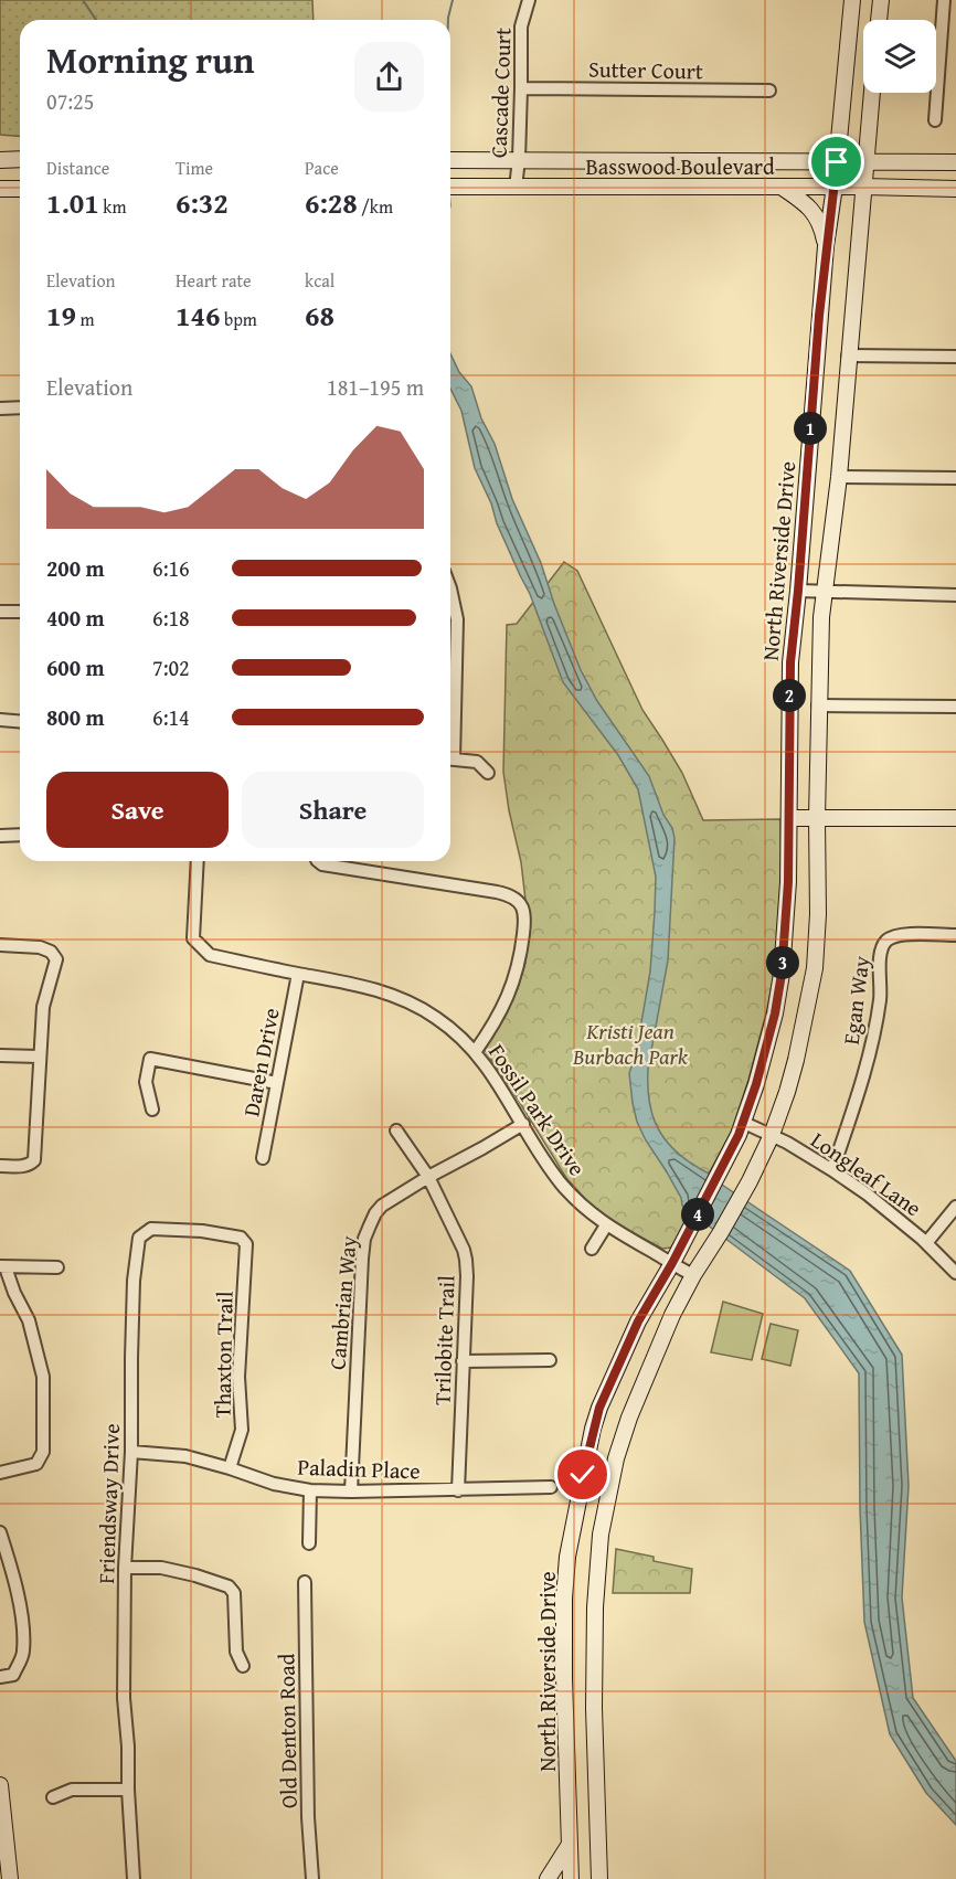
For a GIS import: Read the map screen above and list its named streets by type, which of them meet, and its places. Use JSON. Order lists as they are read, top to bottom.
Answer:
{
  "streets": {
    "main road": ["Basswood Boulevard", "North Riverside Drive"],
    "street": [
      "Sutter Court",
      "Cascade Court",
      "Egan Way",
      "Daren Drive",
      "Fossil Park Drive",
      "Longleaf Lane",
      "Cambrian Way",
      "Trilobite Trail",
      "Thaxton Trail",
      "Paladin Place",
      "Friendsway Drive",
      "Old Denton Road"
    ]
  },
  "crossings": [
    ["Sutter Court", "Cascade Court"],
    ["Cascade Court", "Basswood Boulevard"],
    ["Basswood Boulevard", "North Riverside Drive"],
    ["North Riverside Drive", "Fossil Park Drive"],
    ["North Riverside Drive", "Longleaf Lane"],
    ["Egan Way", "Longleaf Lane"],
    ["Daren Drive", "Fossil Park Drive"],
    ["Fossil Park Drive", "Cambrian Way"],
    ["Cambrian Way", "Trilobite Trail"],
    ["Cambrian Way", "Paladin Place"],
    ["Trilobite Trail", "Paladin Place"],
    ["Thaxton Trail", "Paladin Place"],
    ["Thaxton Trail", "Friendsway Drive"],
    ["Paladin Place", "Friendsway Drive"]
  ],
  "parks": ["Kristi Jean Burbach Park"],
  "page": {
    "heading": ["Morning run", "07:25"],
    "stats": [
      ["Distance", "1.01 km"],
      ["Time", "6:32"],
      ["Pace", "6:28 /km"],
      ["Elevation", "19 m"],
      ["Heart rate", "146 bpm"],
      ["kcal", "68"]
    ],
    "chart": ["Elevation", "181–195 m"],
    "pins": [
      "1",
      "2",
      "3",
      "4"
    ],
    "list": [
      {
        "name": "200 m",
        "note": "6:16"
      },
      {
        "name": "400 m",
        "note": "6:18"
      },
      {
        "name": "600 m",
        "note": "7:02"
      },
      {
        "name": "800 m",
        "note": "6:14"
      }
    ],
    "buttons": ["Save", "Share"]
  }
}
